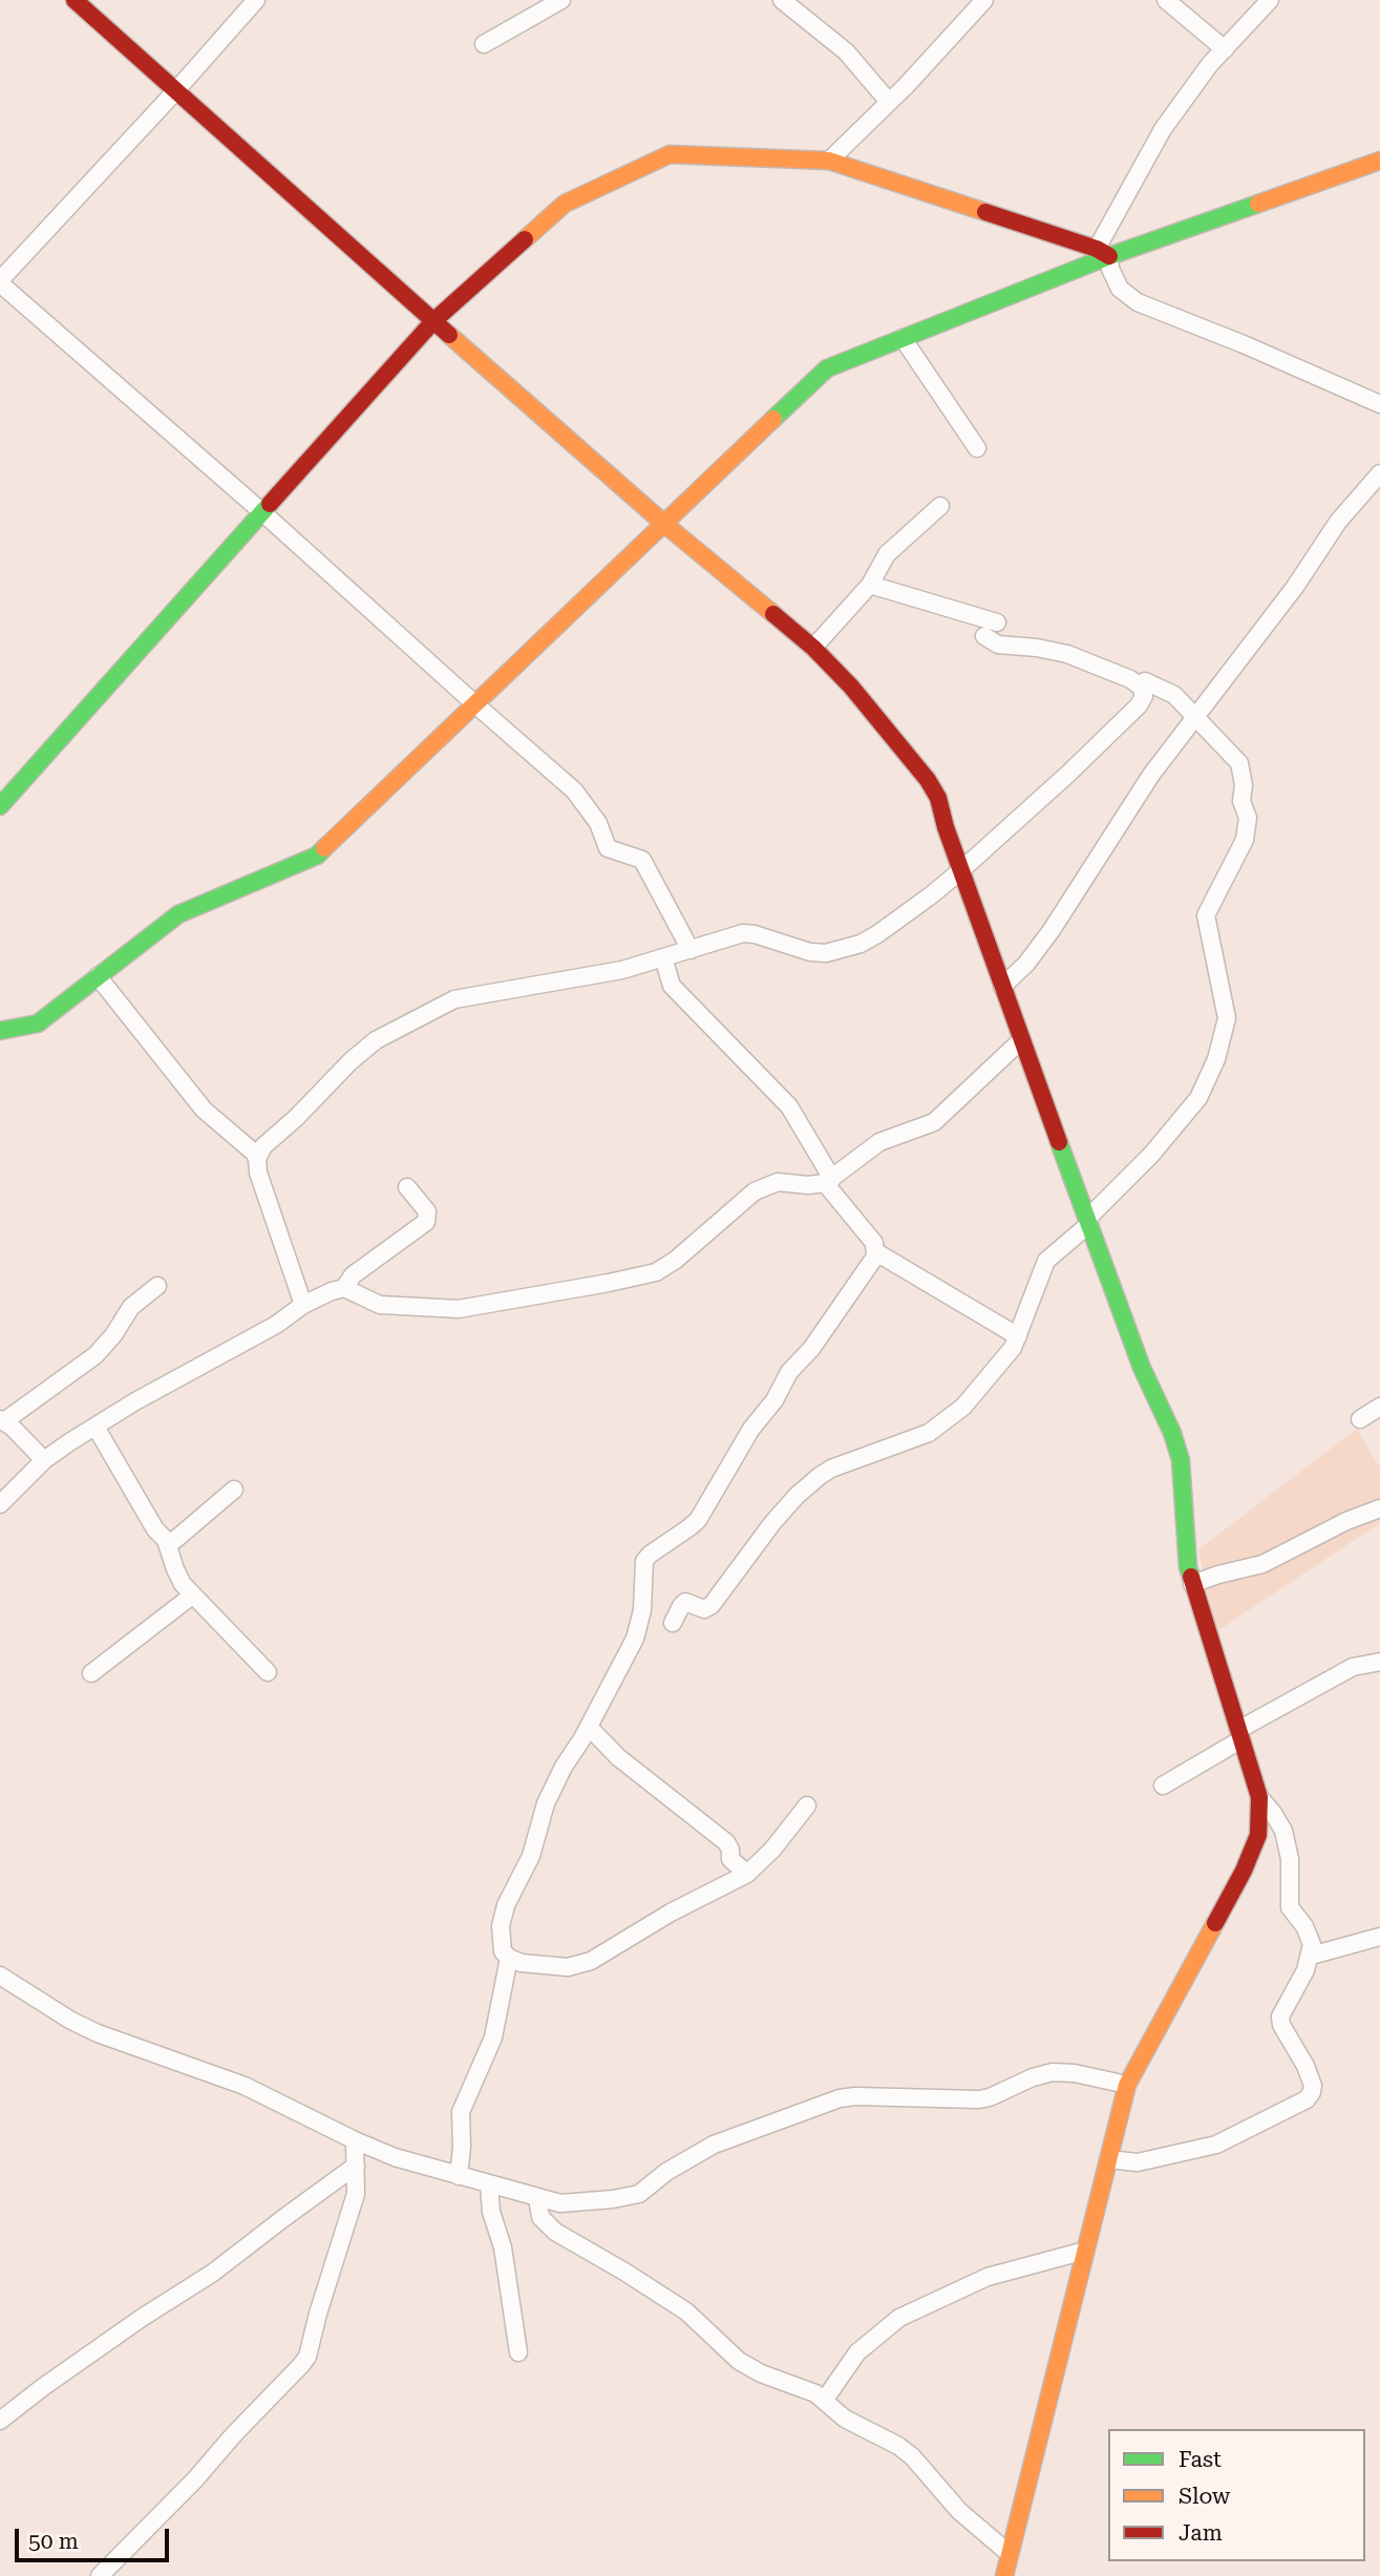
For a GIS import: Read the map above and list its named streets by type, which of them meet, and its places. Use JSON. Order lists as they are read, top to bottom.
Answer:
{
  "legend": ["Fast", "Slow", "Jam"],
  "scale_bar": "50 m"
}
